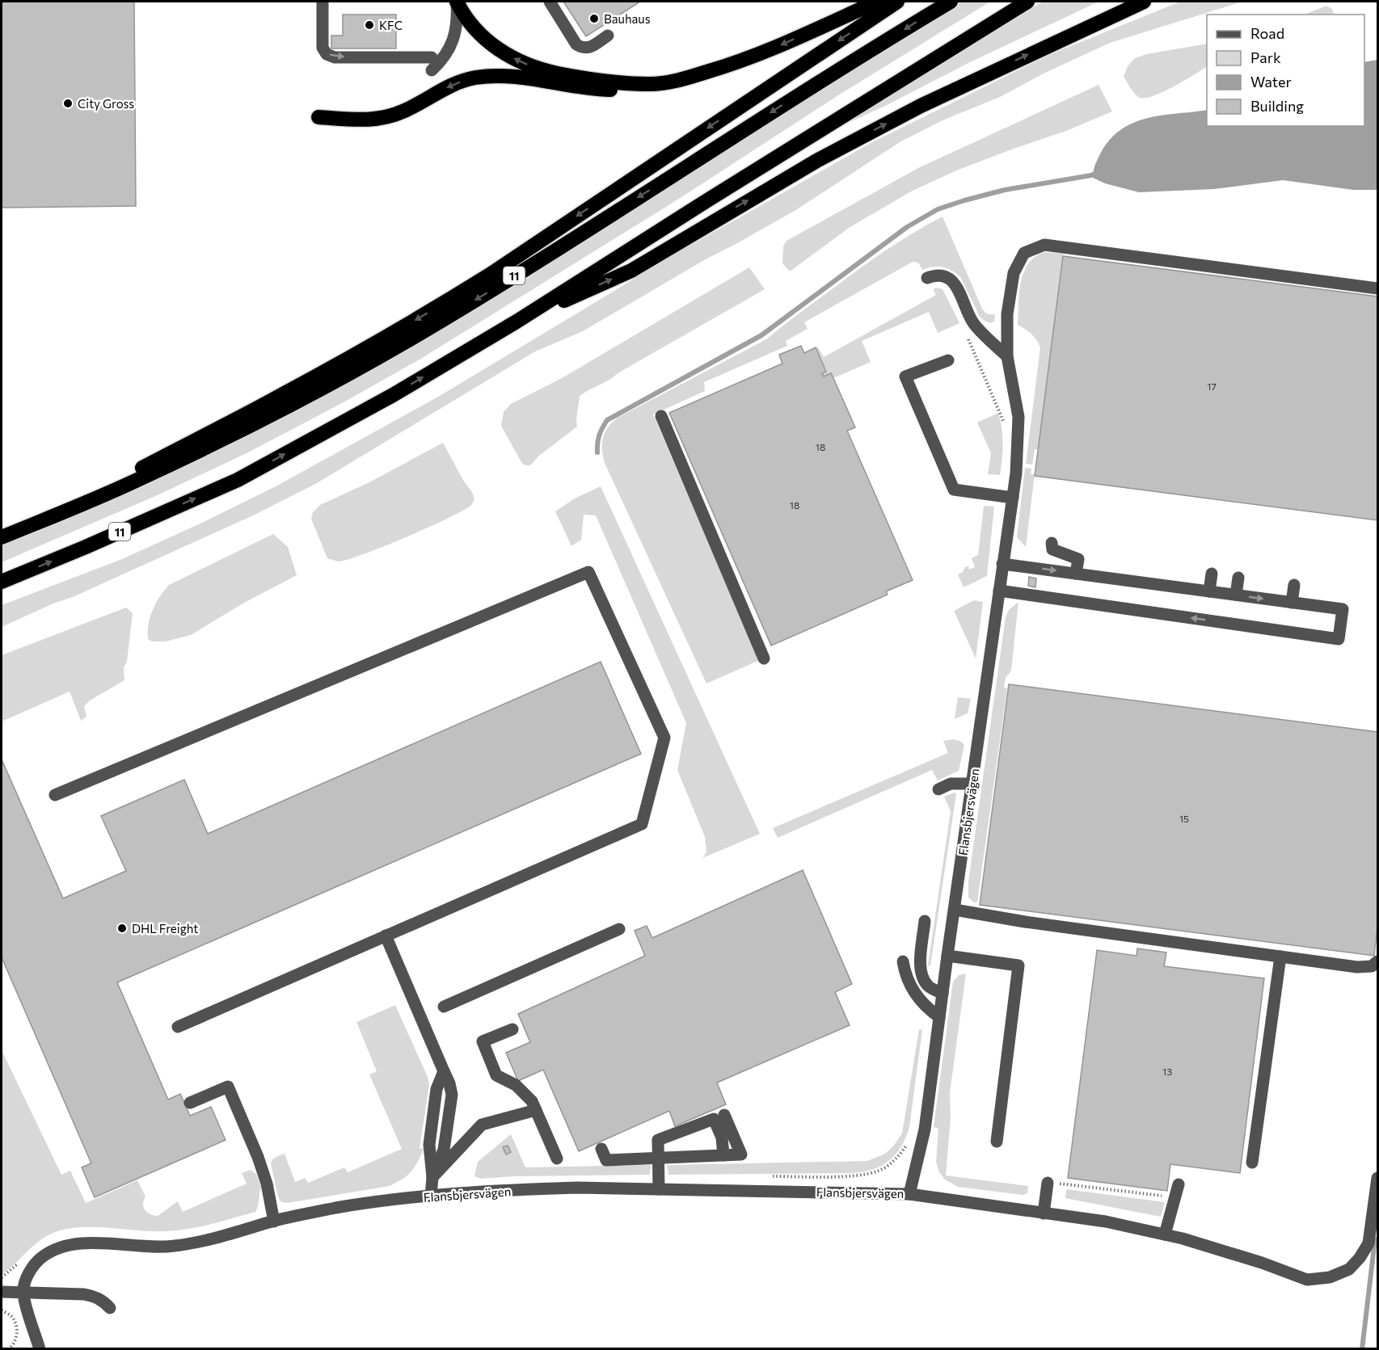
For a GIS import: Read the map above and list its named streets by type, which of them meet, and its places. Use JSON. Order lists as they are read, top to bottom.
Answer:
{
  "streets": {
    "highway": ["11"],
    "street": ["Flansbjersvägen"]
  },
  "places": [
    "Bauhaus",
    "KFC",
    "City Gross",
    "DHL Freight"
  ],
  "house_numbers": [
    "17",
    "18",
    "18",
    "15",
    "13"
  ],
  "legend": [
    "Road",
    "Park",
    "Water",
    "Building"
  ]
}
